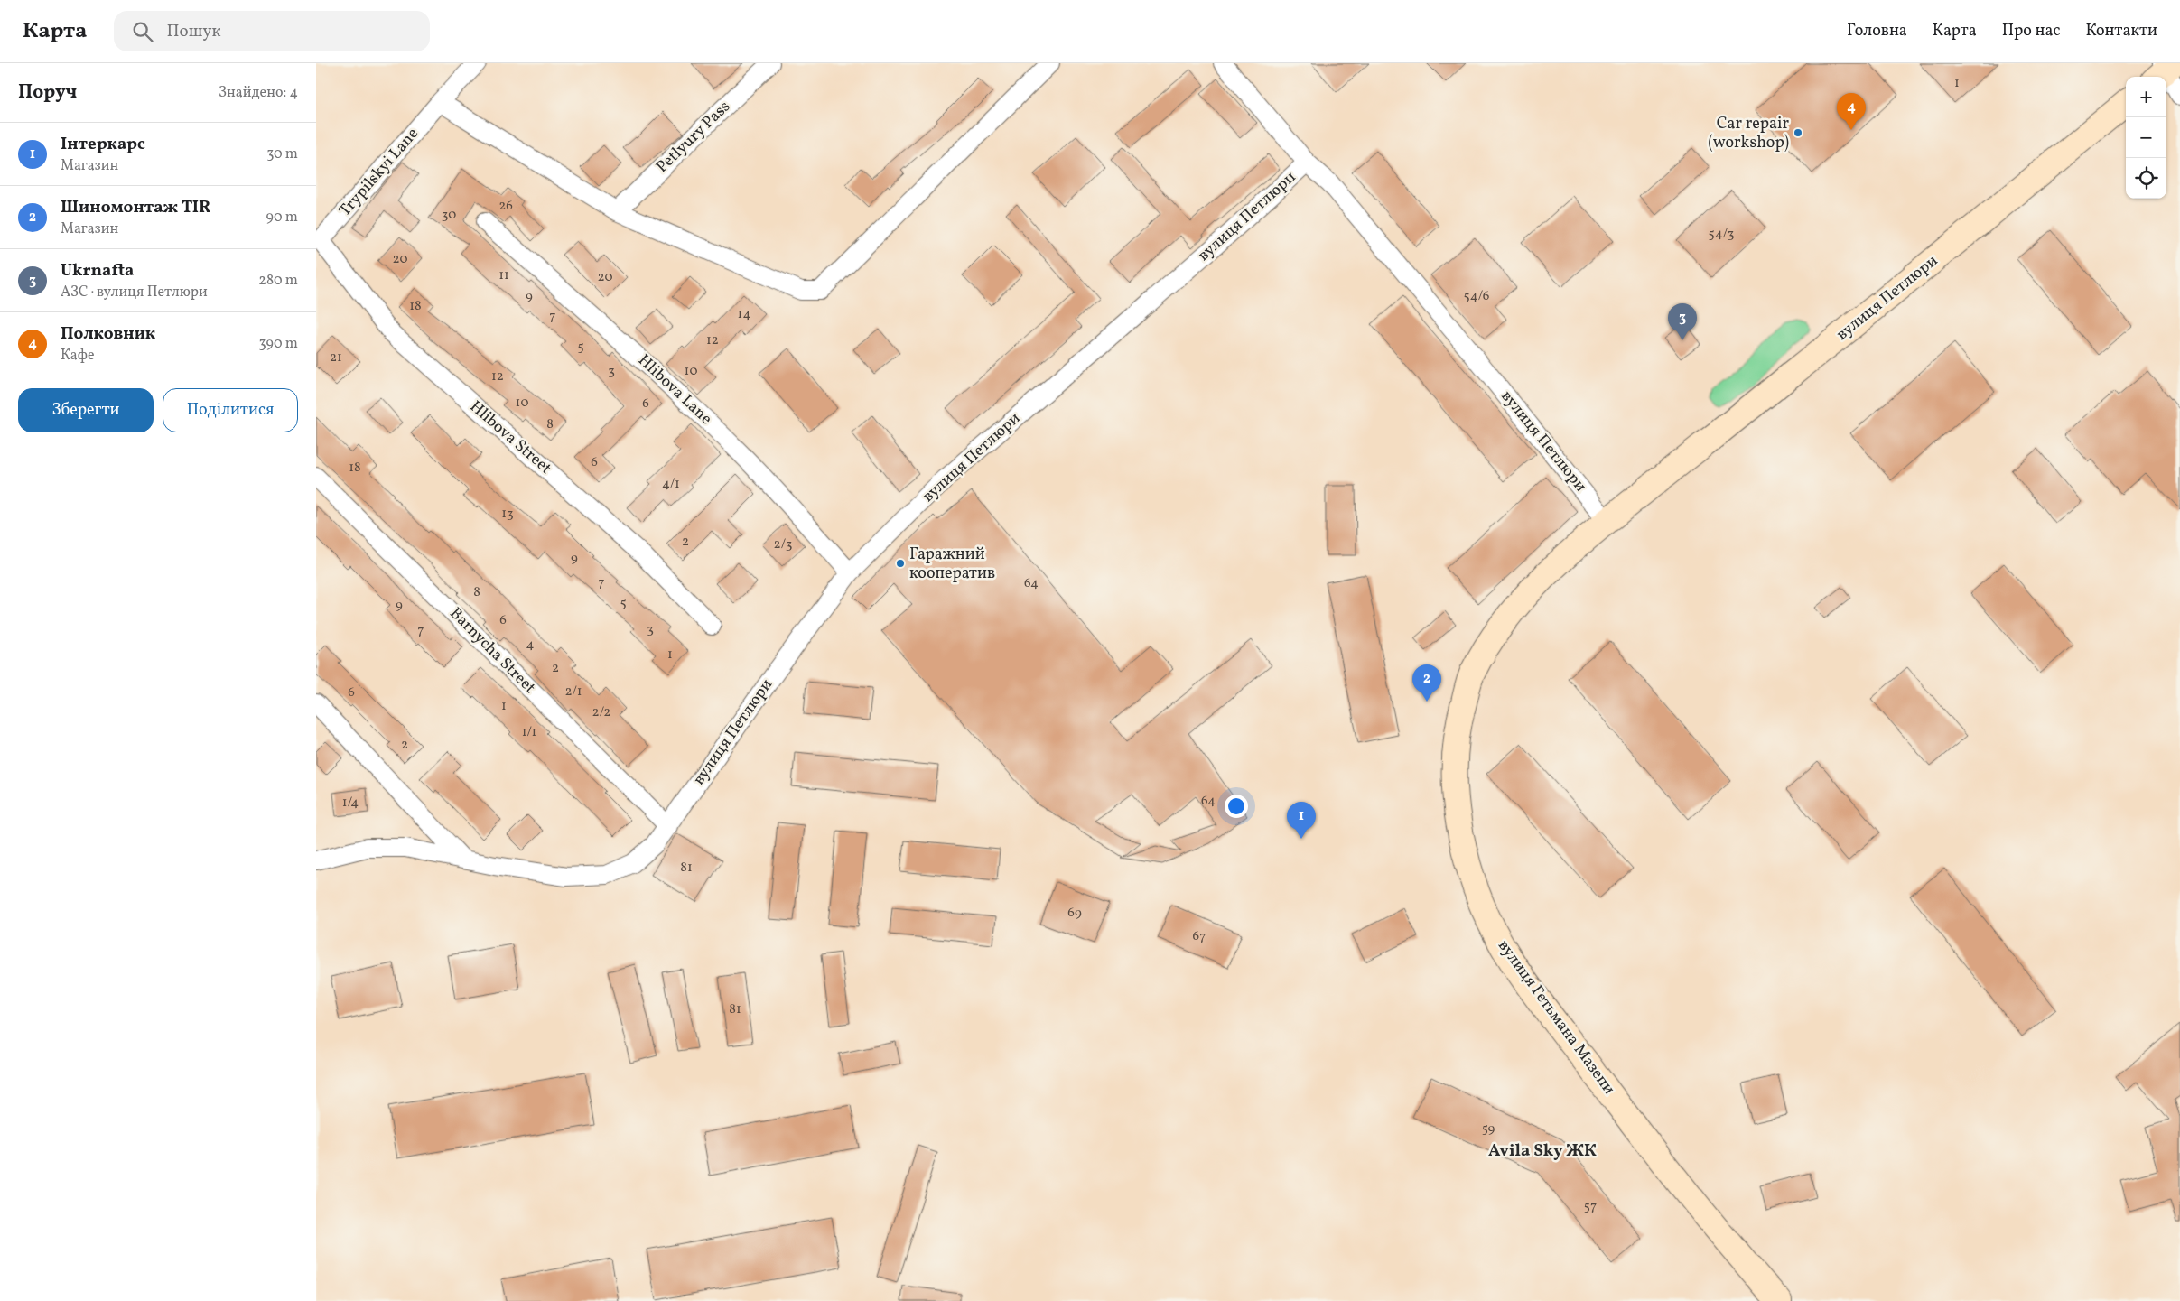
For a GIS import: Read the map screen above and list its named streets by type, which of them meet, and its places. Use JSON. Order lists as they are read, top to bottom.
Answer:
{
  "streets": {
    "main road": ["вулиця Петлюри", "вулиця Гетьмана Мазепи"],
    "street": [
      "Petlyury Pass",
      "Trypilskyi Lane",
      "Hlibova Lane",
      "Hlibova Street",
      "Barnycha Street"
    ]
  },
  "crossings": [
    ["Trypilskyi Lane", "Hlibova Street"],
    ["вулиця Петлюри", "Hlibova Lane"],
    ["вулиця Петлюри", "Barnycha Street"],
    ["вулиця Петлюри", "вулиця Гетьмана Мазепи"]
  ],
  "districts": ["Avila Sky ЖК"],
  "places": ["Car repair (workshop)", "Гаражний кооператив"],
  "house_numbers": [
    "1",
    "26",
    "30",
    "54/3",
    "20",
    "11",
    "20",
    "9",
    "54/6",
    "18",
    "14",
    "7",
    "12",
    "5",
    "21",
    "3",
    "10",
    "12",
    "10",
    "6",
    "8",
    "6",
    "18",
    "4/1",
    "13",
    "2",
    "2/3",
    "9",
    "7",
    "64",
    "8",
    "5",
    "9",
    "6",
    "3",
    "7",
    "4",
    "1",
    "2",
    "2/1",
    "6",
    "1",
    "2/2",
    "1/1",
    "2",
    "64",
    "1/4",
    "81",
    "69",
    "67",
    "81",
    "59",
    "57"
  ],
  "page": {
    "header": "Карта",
    "search": "Пошук",
    "nav": [
      "Головна",
      "Карта",
      "Про нас",
      "Контакти"
    ],
    "heading": ["Поруч", "Знайдено: 4"],
    "map_buttons": ["+", "−"],
    "pins": [
      "4",
      "3",
      "2",
      "1"
    ],
    "list": [
      {
        "mark": "1",
        "name": "Інтеркарс",
        "note": "Магазин",
        "value": "30 m"
      },
      {
        "mark": "2",
        "name": "Шиномонтаж TIR",
        "note": "Магазин",
        "value": "90 m"
      },
      {
        "mark": "3",
        "name": "Ukrnafta",
        "note": "АЗС · вулиця Петлюри",
        "value": "280 m"
      },
      {
        "mark": "4",
        "name": "Полковник",
        "note": "Кафе",
        "value": "390 m"
      }
    ],
    "buttons": ["Зберегти", "Поділитися"]
  }
}
